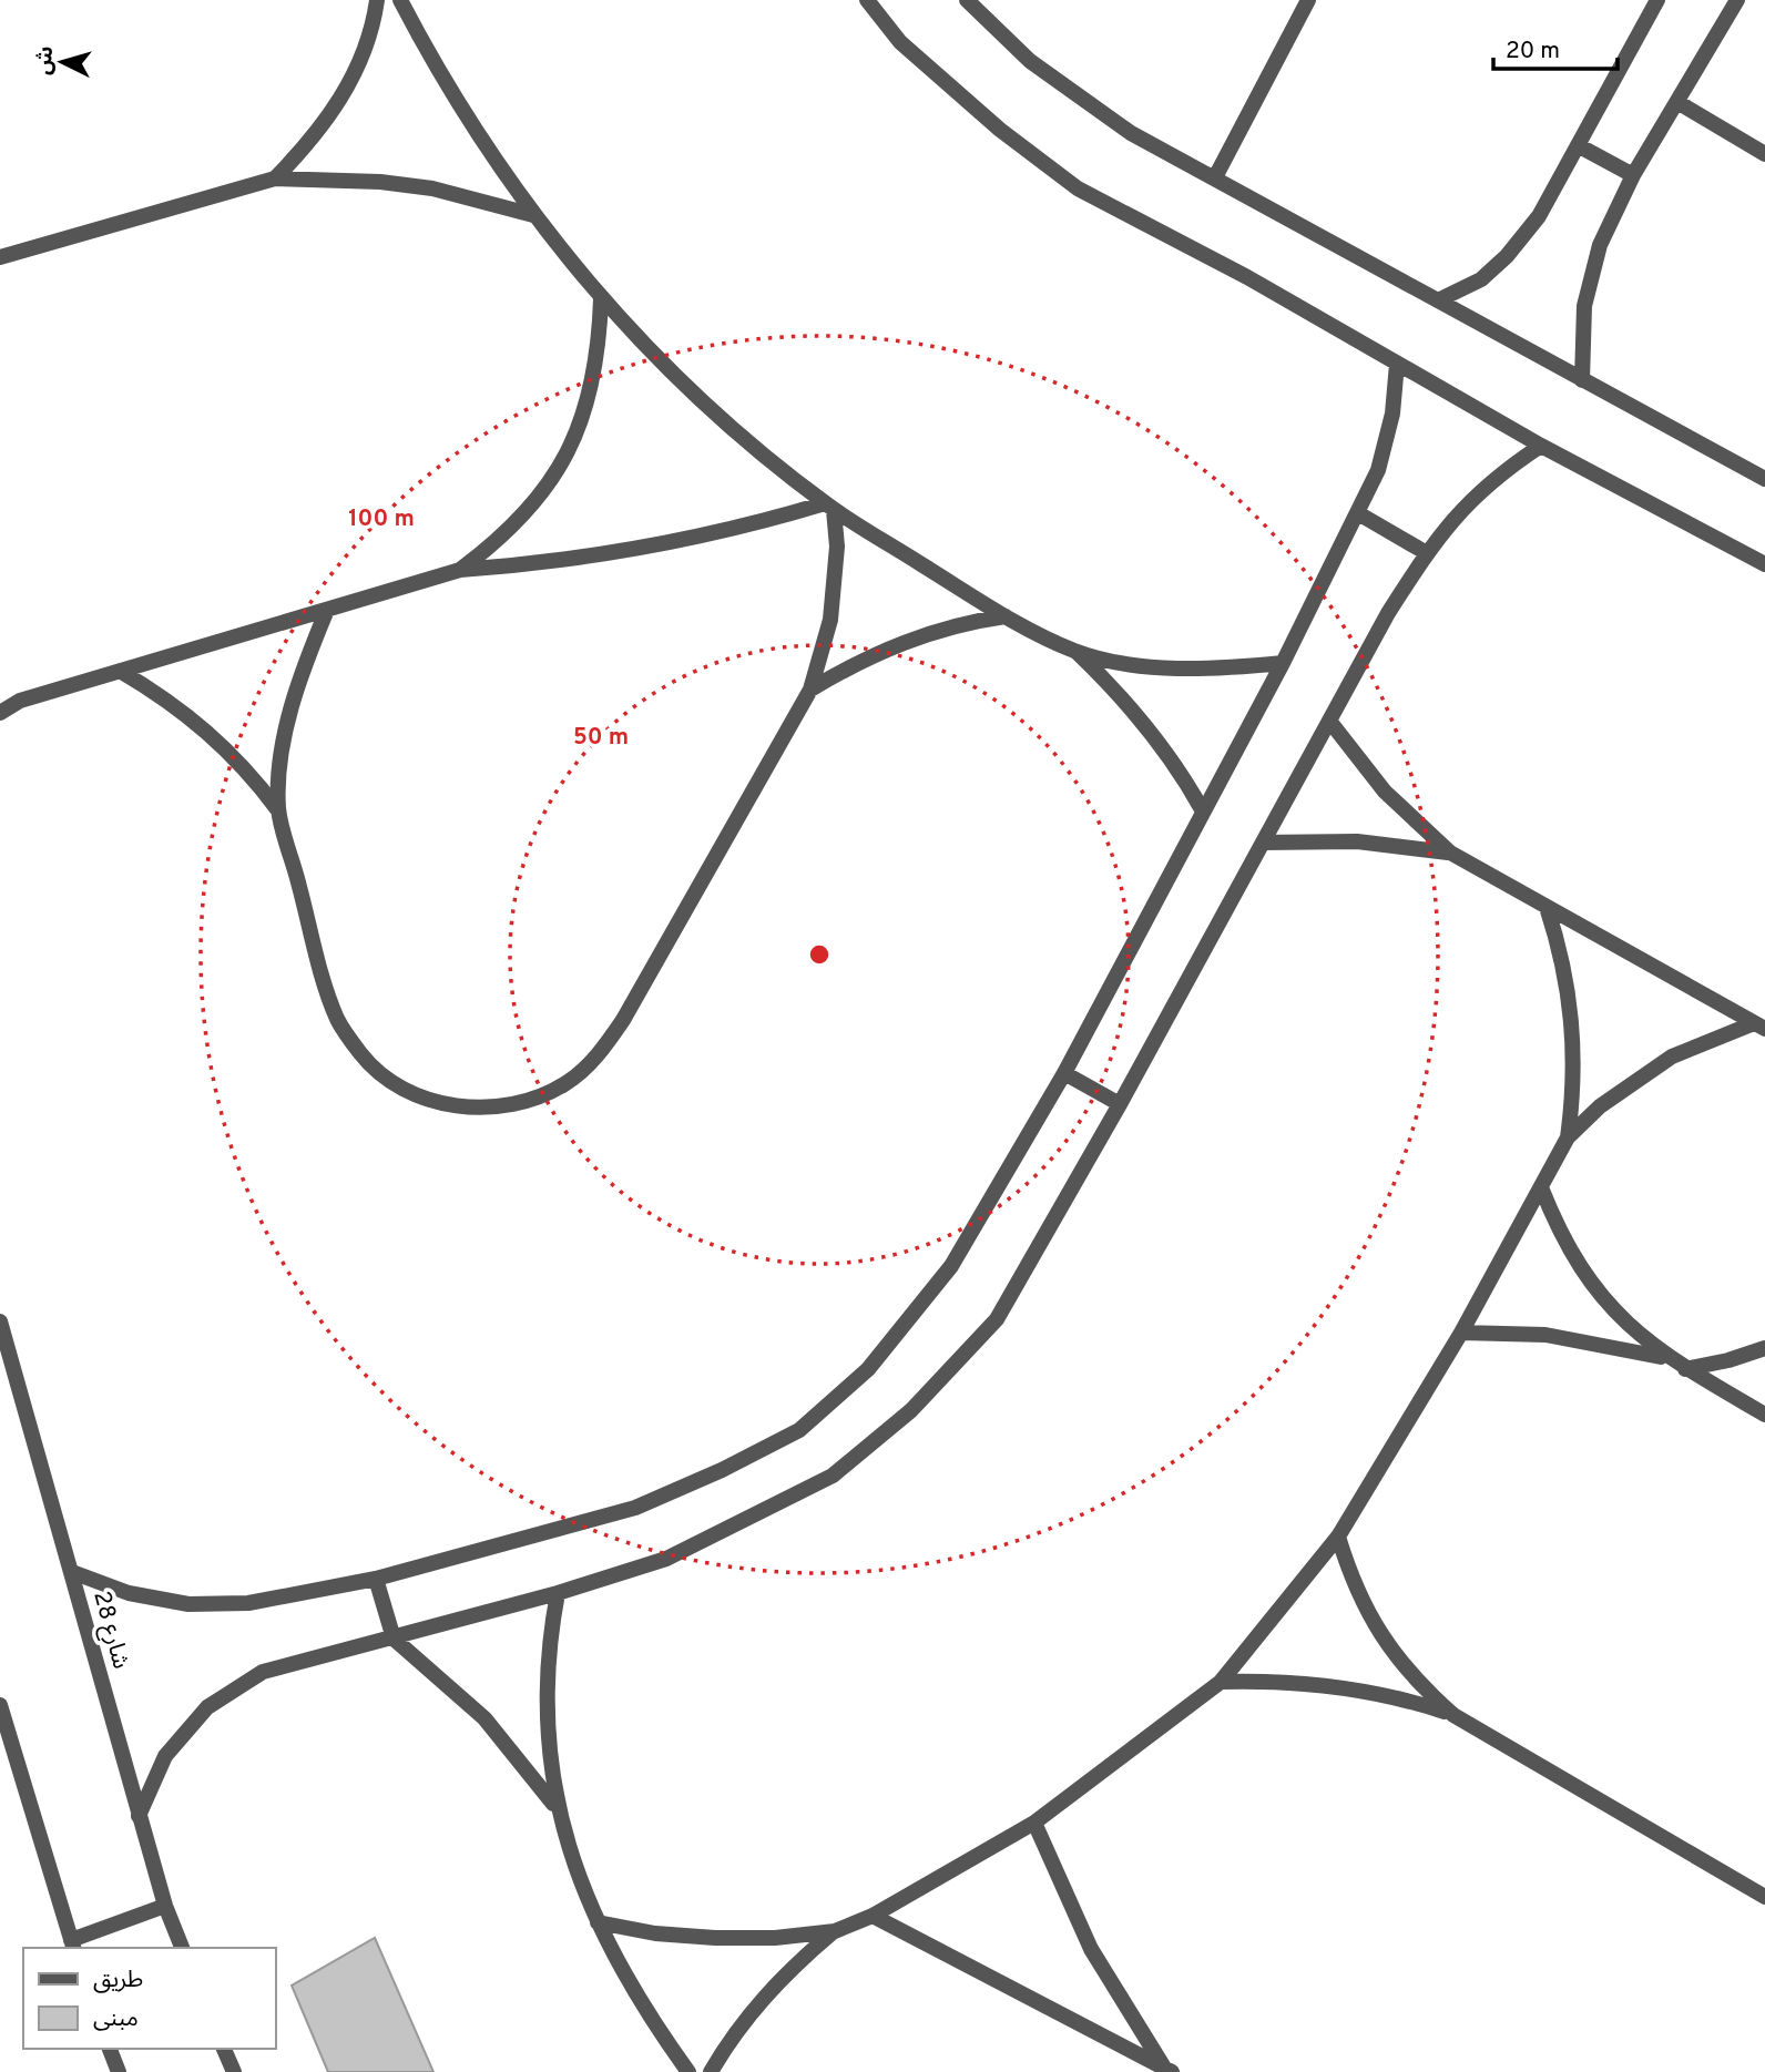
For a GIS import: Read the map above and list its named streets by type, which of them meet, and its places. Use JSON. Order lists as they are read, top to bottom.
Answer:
{
  "streets": {
    "street": ["شارع 28"]
  },
  "legend": ["طريق", "مبنى"],
  "scale_bar": "20 m",
  "north": "left",
  "rings": ["100 m", "50 m"]
}
